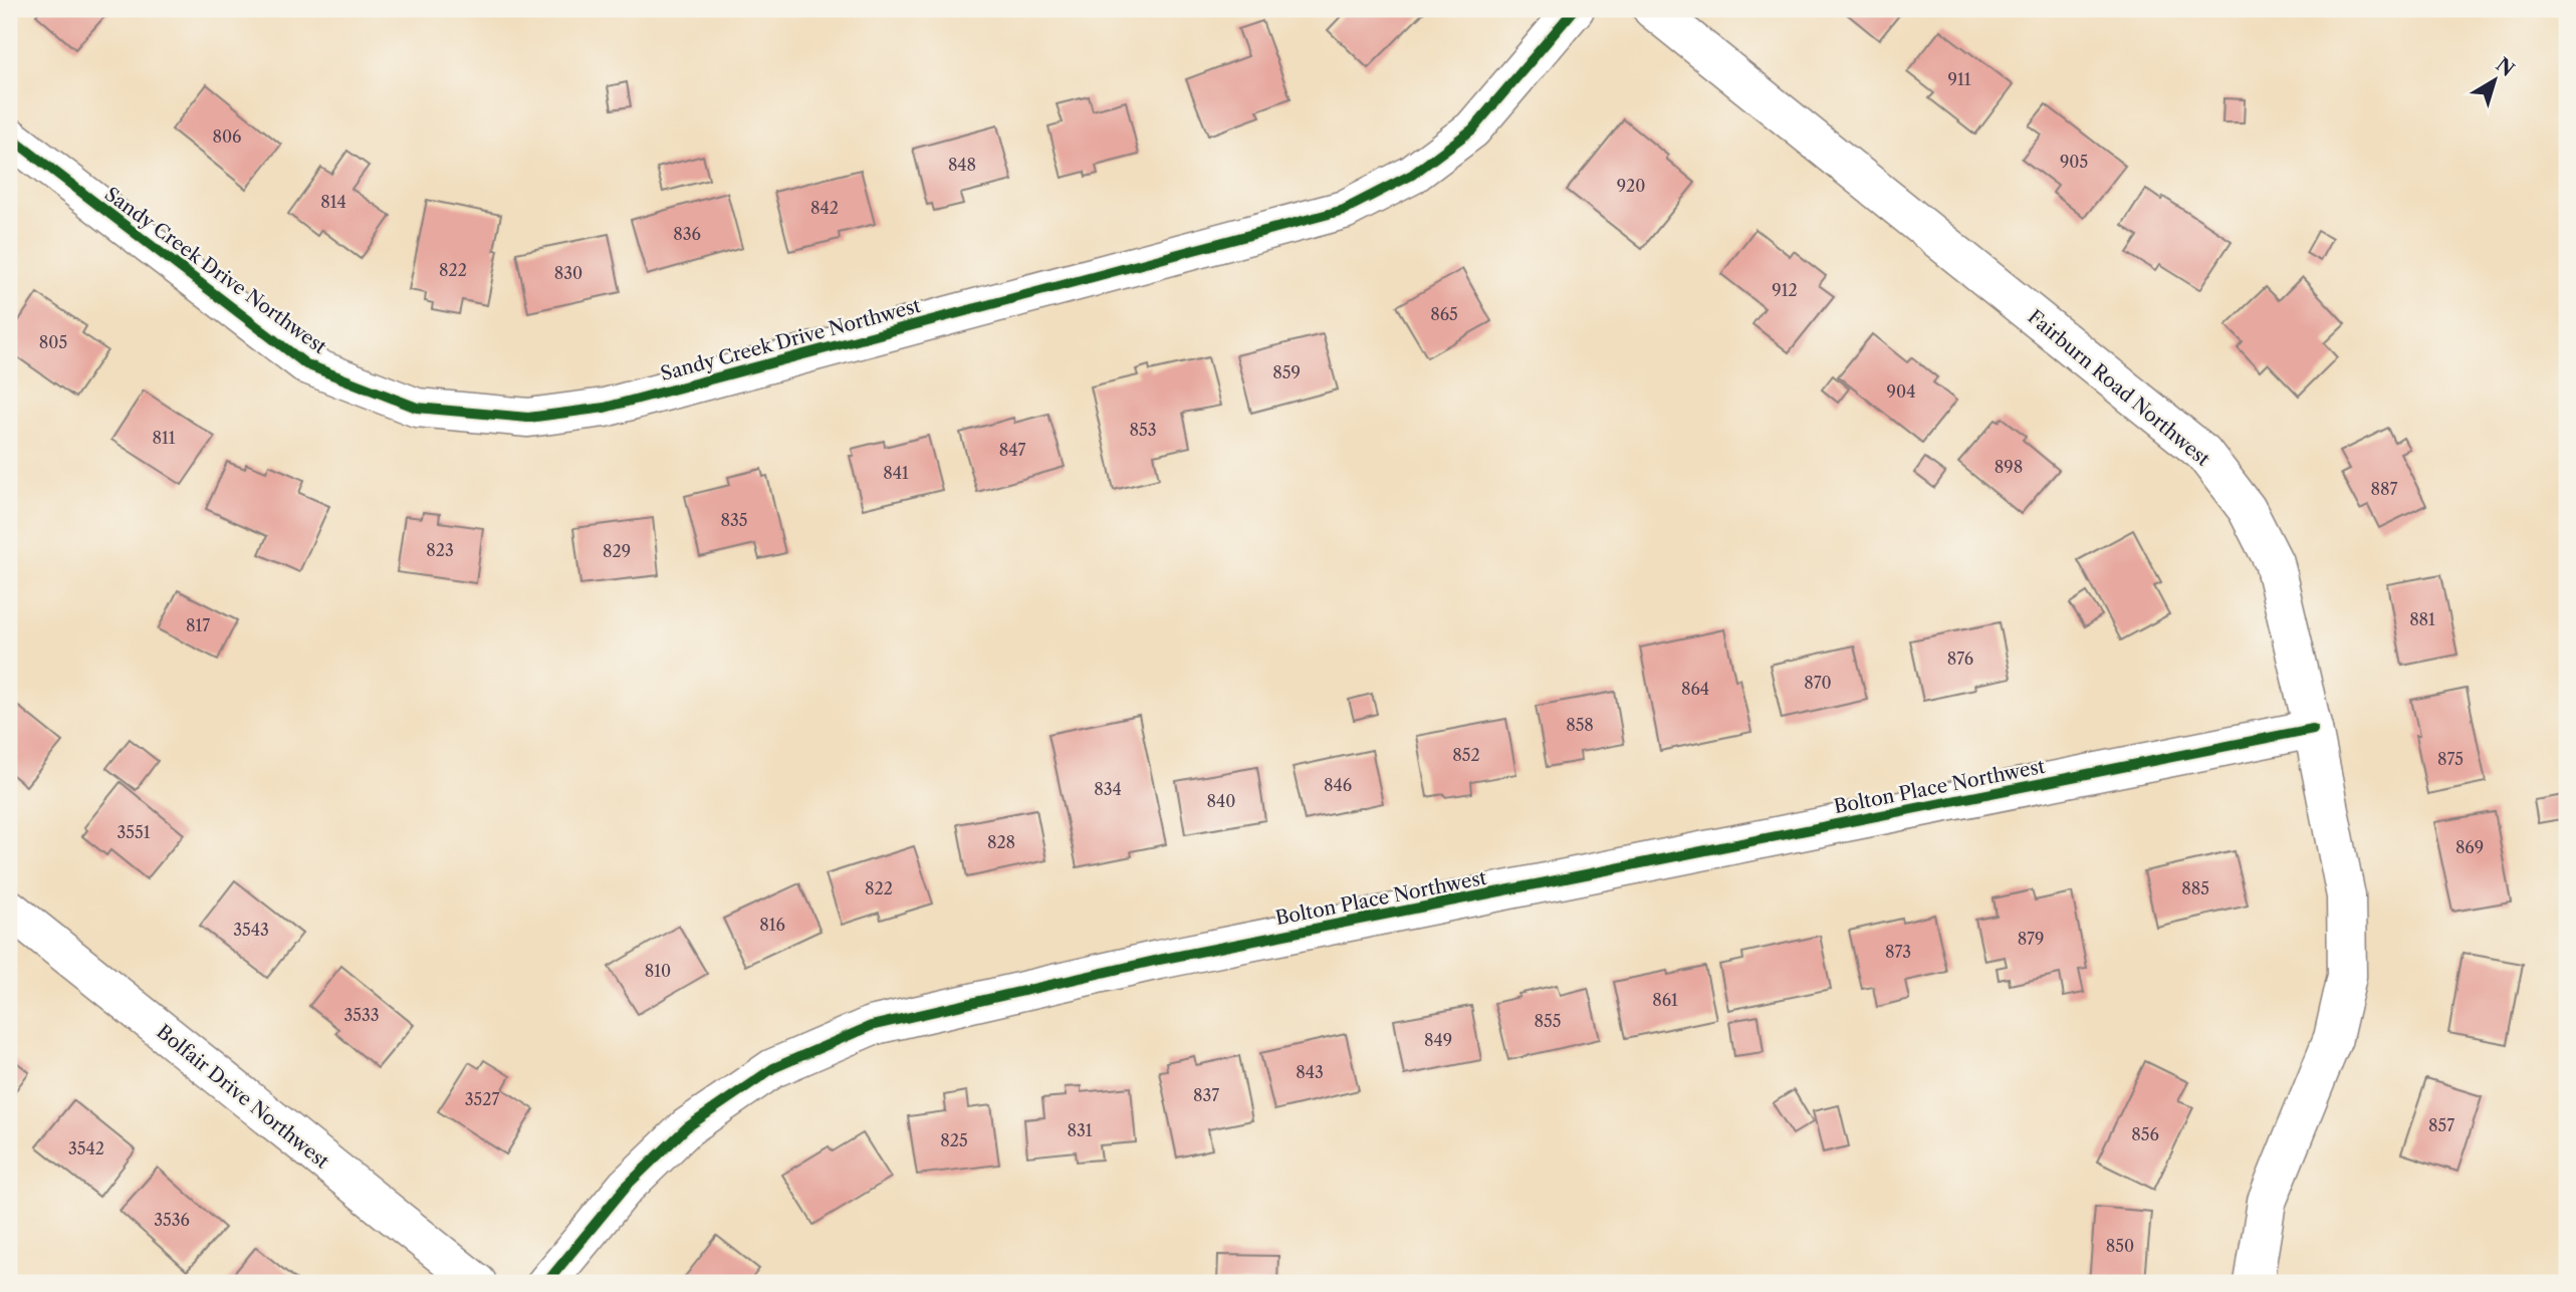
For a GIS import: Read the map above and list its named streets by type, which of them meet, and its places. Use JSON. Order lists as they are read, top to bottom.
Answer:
{
  "streets": {
    "street": [
      "Sandy Creek Drive Northwest",
      "Fairburn Road Northwest",
      "Bolton Place Northwest",
      "Bolfair Drive Northwest"
    ]
  },
  "crossings": [
    ["Fairburn Road Northwest", "Bolton Place Northwest"]
  ],
  "house_numbers": [
    "911",
    "806",
    "905",
    "848",
    "920",
    "814",
    "842",
    "836",
    "822",
    "830",
    "912",
    "865",
    "805",
    "859",
    "904",
    "853",
    "811",
    "847",
    "898",
    "841",
    "887",
    "835",
    "823",
    "829",
    "881",
    "817",
    "876",
    "870",
    "864",
    "858",
    "852",
    "875",
    "846",
    "834",
    "840",
    "3551",
    "828",
    "869",
    "822",
    "885",
    "816",
    "3543",
    "879",
    "873",
    "810",
    "861",
    "3533",
    "855",
    "849",
    "843",
    "837",
    "3527",
    "857",
    "831",
    "856",
    "825",
    "3542",
    "3536",
    "850"
  ],
  "north": "top right"
}
